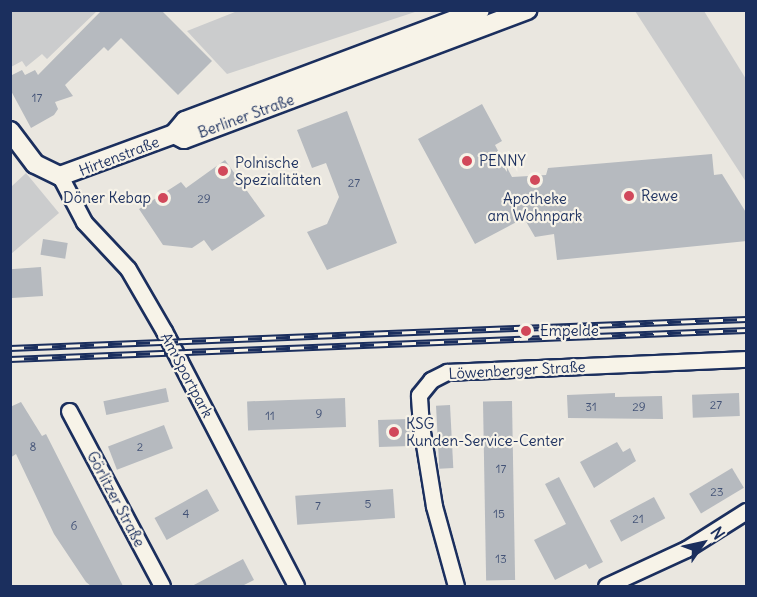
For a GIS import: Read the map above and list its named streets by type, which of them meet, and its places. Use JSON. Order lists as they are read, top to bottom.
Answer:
{
  "streets": {
    "street": [
      "Berliner Straße",
      "Hirtenstraße",
      "Löwenberger Straße",
      "Am Sportpark",
      "Görlitzer Straße"
    ]
  },
  "crossings": [
    ["Berliner Straße", "Hirtenstraße"],
    ["Hirtenstraße", "Am Sportpark"]
  ],
  "places": [
    "PENNY",
    "Polnische Spezialitäten",
    "Apotheke am Wohnpark",
    "Rewe",
    "Döner Kebap",
    "Empelde",
    "KSG Kunden-Service-Center"
  ],
  "house_numbers": [
    "17",
    "27",
    "29",
    "27",
    "31",
    "29",
    "9",
    "11",
    "8",
    "2",
    "17",
    "23",
    "5",
    "7",
    "4",
    "15",
    "21",
    "6",
    "13"
  ],
  "north": "top right"
}
